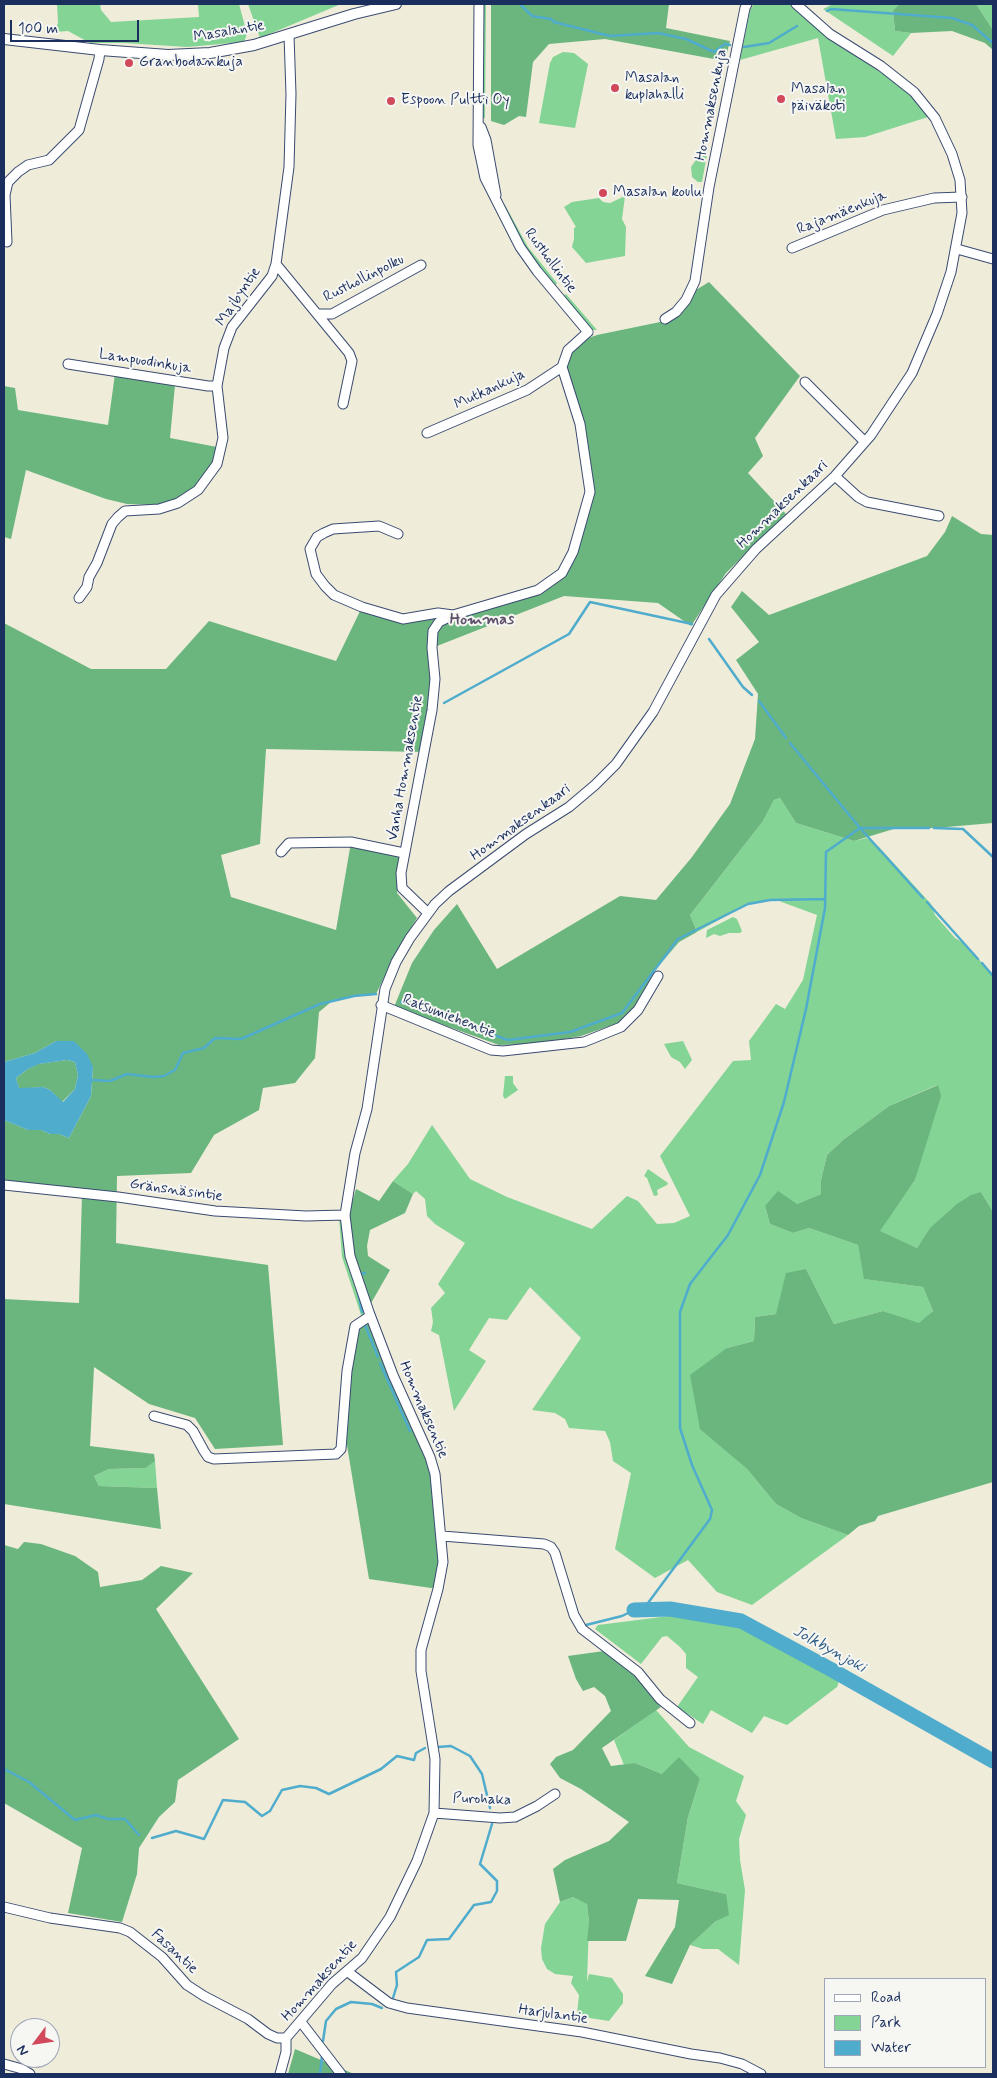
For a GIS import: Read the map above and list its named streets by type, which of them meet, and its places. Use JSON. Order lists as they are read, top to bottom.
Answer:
{
  "streets": {
    "street": [
      "Masalantie",
      "Hommaksenkuja",
      "Rajamäenkuja",
      "Rusthollintie",
      "Rusthollinpolku",
      "Majbyntie",
      "Lampuodinkuja",
      "Mutkankuja",
      "Hommaksenkaari",
      "Vanha Hommaksentie",
      "Ratsumiehentie",
      "Gränsnäsintie",
      "Hommaksentie",
      "Purohaka",
      "Fasantie",
      "Harjulantie"
    ]
  },
  "crossings": [
    ["Masalantie", "Majbyntie"],
    ["Rajamäenkuja", "Hommaksenkaari"],
    ["Rusthollintie", "Mutkankuja"],
    ["Rusthollintie", "Vanha Hommaksentie"],
    ["Majbyntie", "Lampuodinkuja"],
    ["Mutkankuja", "Vanha Hommaksentie"],
    ["Hommaksenkaari", "Vanha Hommaksentie"],
    ["Hommaksenkaari", "Hommaksentie"],
    ["Ratsumiehentie", "Hommaksentie"],
    ["Gränsnäsintie", "Hommaksentie"],
    ["Hommaksentie", "Purohaka"],
    ["Hommaksentie", "Fasantie"],
    ["Hommaksentie", "Harjulantie"]
  ],
  "districts": ["Hommas"],
  "water": ["Jolkbynjoki"],
  "places": [
    "Granbodankuja",
    "Masalan kuplahalli",
    "Masalan päiväkoti",
    "Espoon Pultti Oy",
    "Masalan koulu"
  ],
  "legend": ["Road", "Park", "Water"],
  "scale_bar": "100 m",
  "north": "bottom left"
}
